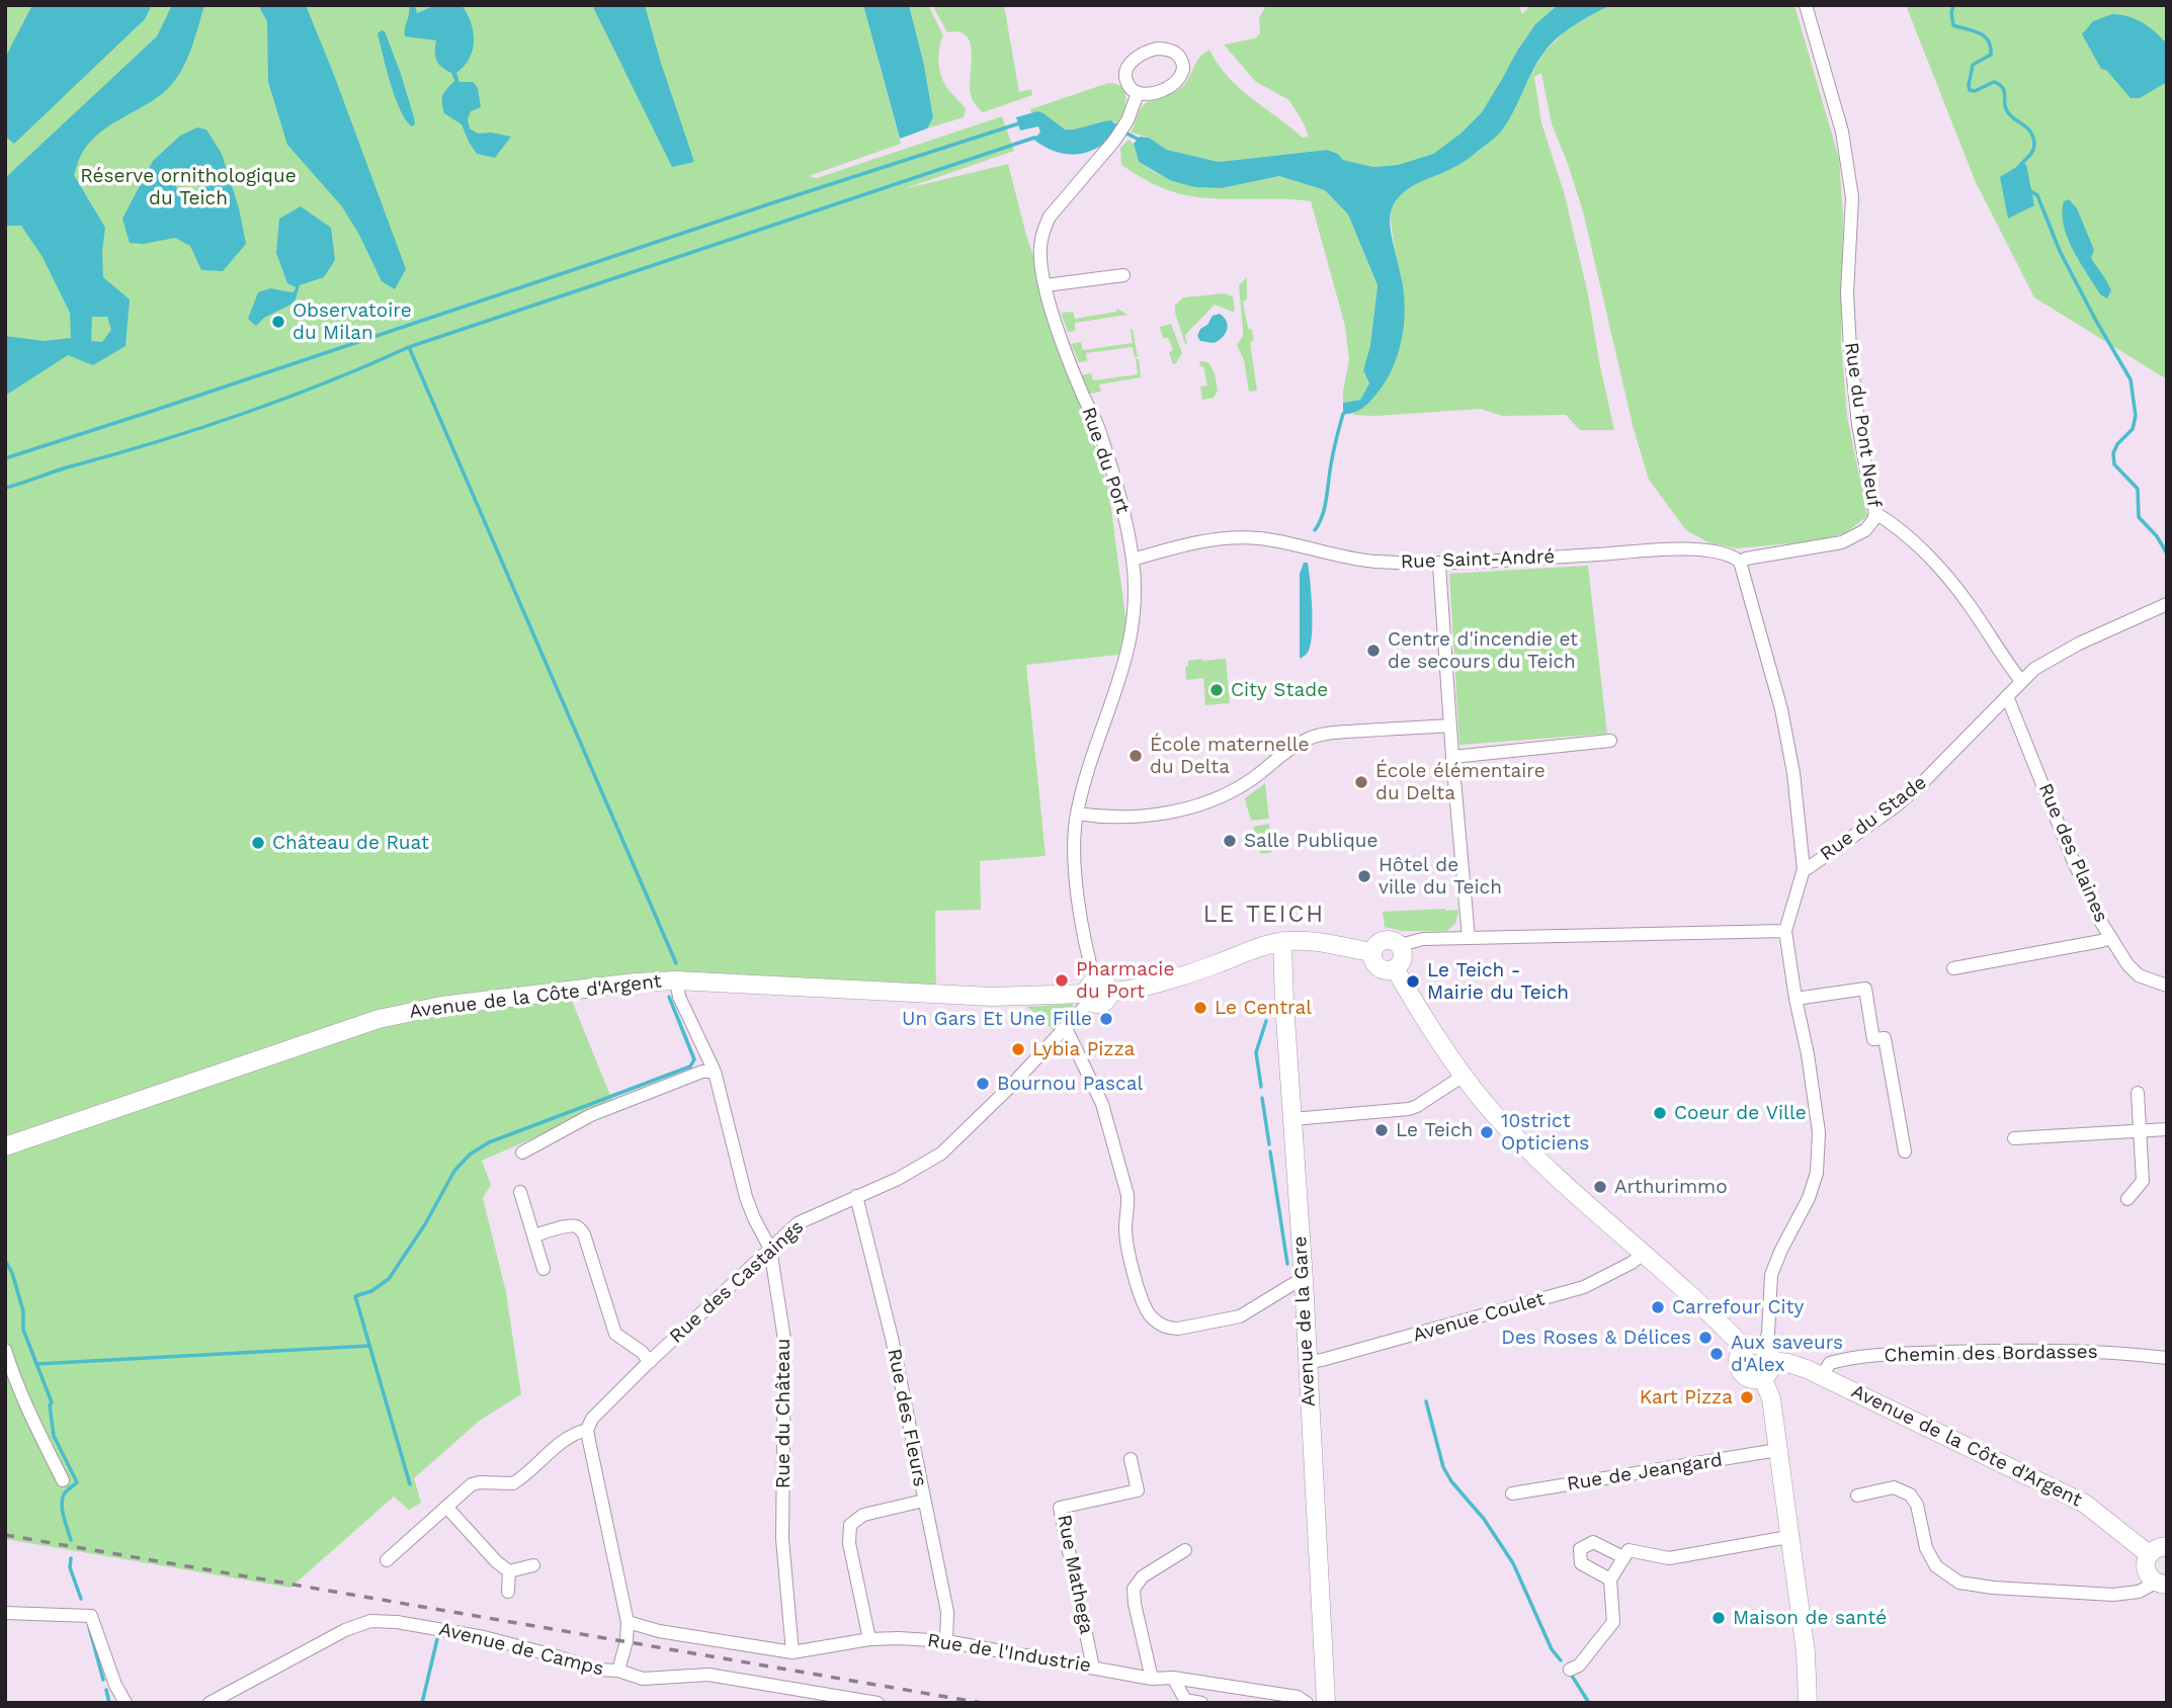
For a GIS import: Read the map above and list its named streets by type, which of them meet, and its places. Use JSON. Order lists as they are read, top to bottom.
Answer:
{
  "streets": {
    "main road": ["Avenue de la Côte d'Argent", "Avenue de la Gare"],
    "street": [
      "Rue du Pont Neuf",
      "Rue du Port",
      "Rue Saint-André",
      "Rue du Stade",
      "Rue des Plaines",
      "Rue des Castaings",
      "Avenue Coulet",
      "Chemin des Bordasses",
      "Rue du Château",
      "Rue des Fleurs",
      "Rue de Jeangard",
      "Rue Mathega",
      "Avenue de Camps",
      "Rue de l'Industrie"
    ]
  },
  "crossings": [
    ["Rue du Pont Neuf", "Rue Saint-André"],
    ["Rue du Port", "Rue Saint-André"],
    ["Rue du Port", "Avenue de la Côte d'Argent"],
    ["Rue du Port", "Rue des Castaings"],
    ["Rue du Stade", "Rue des Plaines"],
    ["Avenue de la Côte d'Argent", "Rue des Castaings"],
    ["Avenue de la Côte d'Argent", "Avenue de la Gare"],
    ["Avenue de la Côte d'Argent", "Chemin des Bordasses"],
    ["Avenue de la Côte d'Argent", "Rue du Château"],
    ["Rue des Castaings", "Rue du Château"],
    ["Rue des Castaings", "Rue des Fleurs"],
    ["Avenue Coulet", "Avenue de la Gare"],
    ["Rue du Château", "Rue de l'Industrie"],
    ["Rue des Fleurs", "Rue de l'Industrie"],
    ["Rue Mathega", "Rue de l'Industrie"]
  ],
  "districts": ["LE TEICH"],
  "parks": ["Réserve ornithologique du Teich"],
  "places": [
    "Observatoire du Milan",
    "Centre d'incendie et de secours du Teich",
    "City Stade",
    "École maternelle du Delta",
    "École élémentaire du Delta",
    "Salle Publique",
    "Château de Ruat",
    "Hôtel de ville du Teich",
    "Pharmacie du Port",
    "Le Teich - Mairie du Teich",
    "Le Central",
    "Un Gars Et Une Fille",
    "Lybia Pizza",
    "Bournou Pascal",
    "Coeur de Ville",
    "Le Teich",
    "10strict Opticiens",
    "Arthurimmo",
    "Carrefour City",
    "Des Roses & Délices",
    "Aux saveurs d'Alex",
    "Kart Pizza",
    "Maison de santé"
  ]
}
